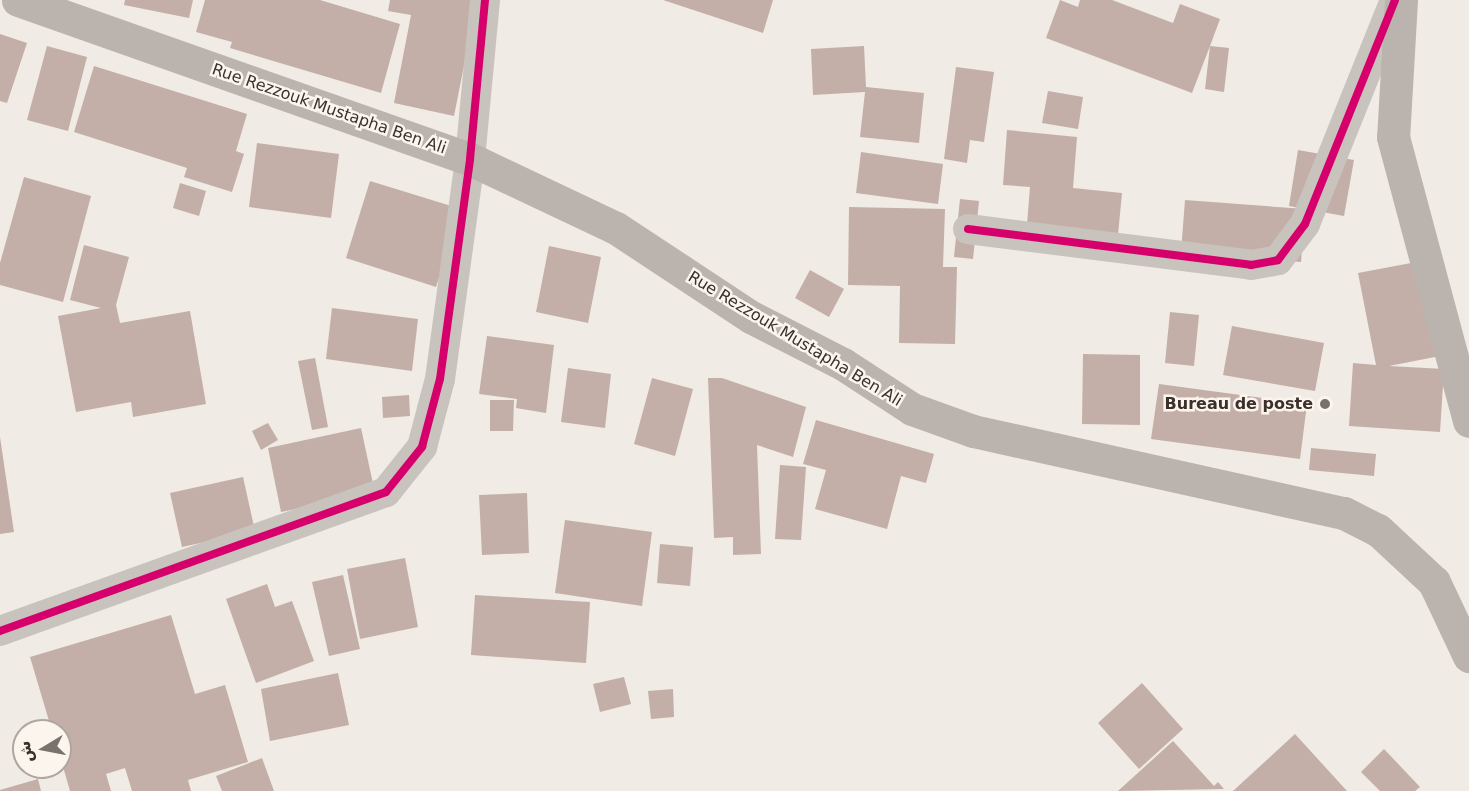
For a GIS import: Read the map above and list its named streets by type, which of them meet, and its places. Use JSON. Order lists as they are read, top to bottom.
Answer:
{
  "streets": {
    "main road": ["Rue Rezzouk Mustapha Ben Ali"]
  },
  "places": ["Bureau de poste"],
  "north": "left"
}
